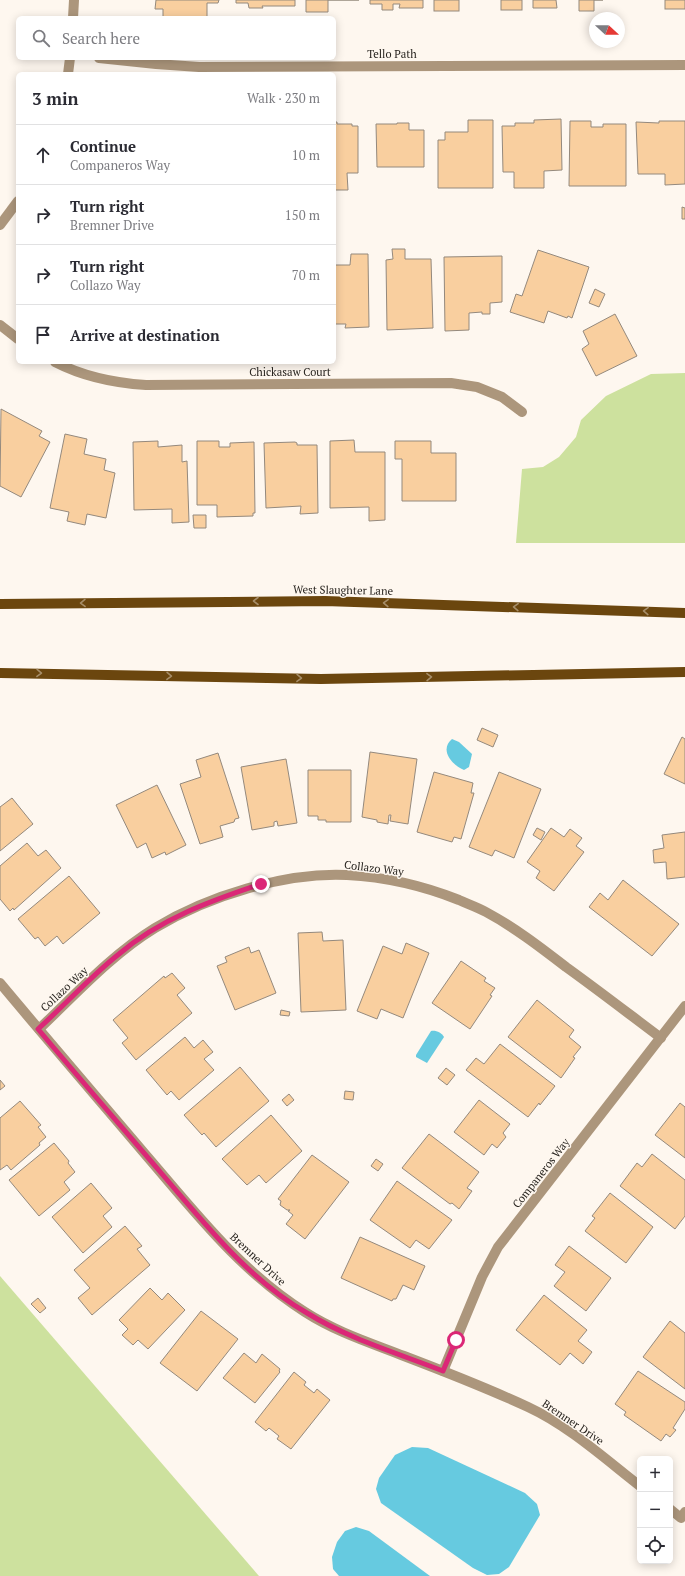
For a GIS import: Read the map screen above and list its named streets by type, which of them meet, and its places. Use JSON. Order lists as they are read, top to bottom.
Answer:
{
  "streets": {
    "main road": ["West Slaughter Lane"],
    "street": [
      "Tello Path",
      "Chickasaw Court",
      "Collazo Way",
      "Companeros Way",
      "Bremner Drive"
    ]
  },
  "crossings": [
    ["Collazo Way", "Companeros Way"],
    ["Collazo Way", "Bremner Drive"],
    ["Companeros Way", "Bremner Drive"]
  ],
  "north": "right",
  "page": {
    "search": "Search here",
    "heading": ["3 min", "Walk · 230 m"],
    "list": [
      ["Continue", "Companeros Way", "10 m"],
      ["Turn right", "Bremner Drive", "150 m"],
      ["Turn right", "Collazo Way", "70 m"],
      "Arrive at destination"
    ],
    "map_buttons": ["+", "−"]
  }
}
